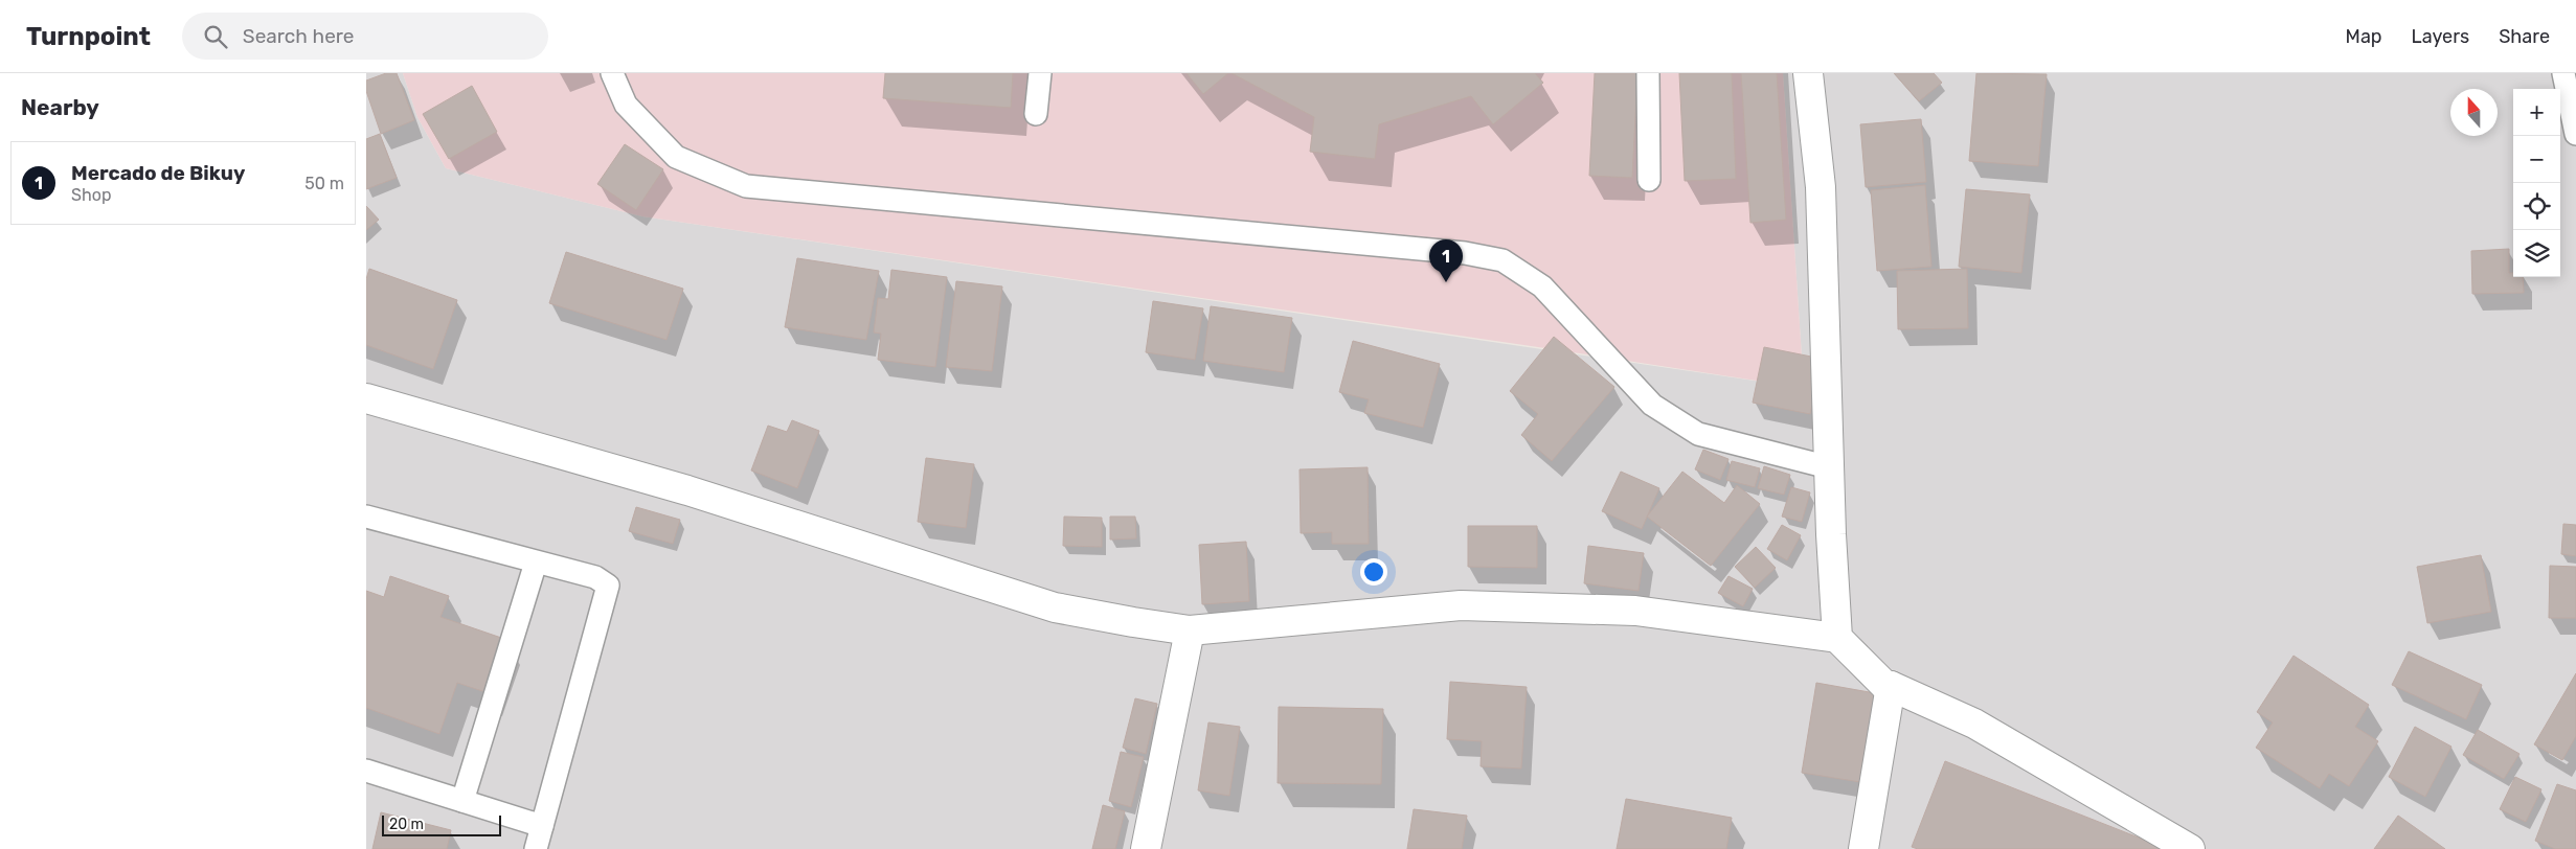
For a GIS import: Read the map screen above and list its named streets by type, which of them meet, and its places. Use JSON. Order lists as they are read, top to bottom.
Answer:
{
  "scale_bar": "20 m",
  "north": "top",
  "page": {
    "header": "Turnpoint",
    "search": "Search here",
    "nav": ["Map", "Layers", "Share"],
    "heading": "Nearby",
    "map_buttons": ["+", "−"],
    "list": [
      {
        "mark": "1",
        "name": "Mercado de Bikuy",
        "note": "Shop",
        "value": "50 m"
      }
    ],
    "pins": "1",
    "scale": "20 m"
  }
}
